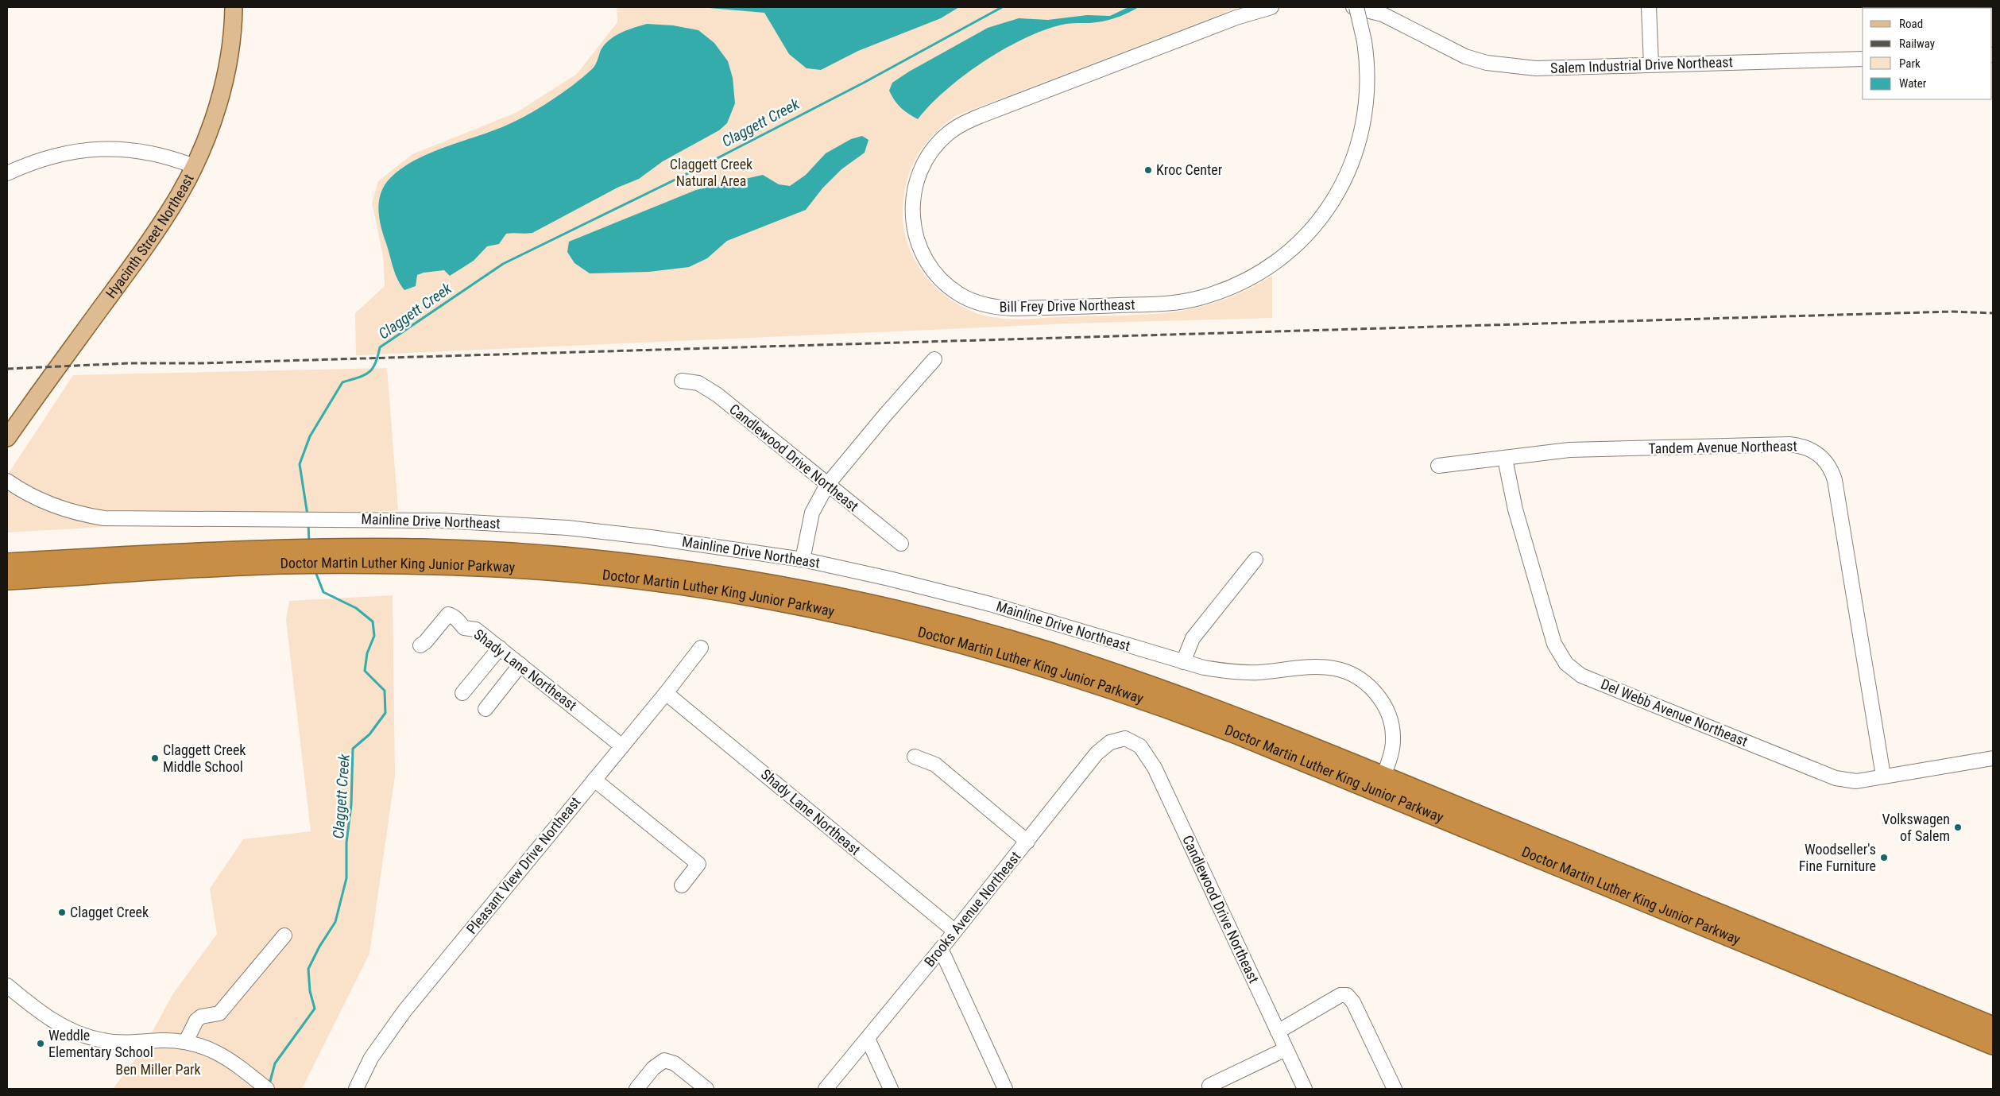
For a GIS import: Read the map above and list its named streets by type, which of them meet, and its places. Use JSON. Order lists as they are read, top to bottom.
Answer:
{
  "streets": {
    "highway": ["Doctor Martin Luther King Junior Parkway"],
    "main road": ["Hyacinth Street Northeast"],
    "street": [
      "Salem Industrial Drive Northeast",
      "Bill Frey Drive Northeast",
      "Tandem Avenue Northeast",
      "Candlewood Drive Northeast",
      "Mainline Drive Northeast",
      "Shady Lane Northeast",
      "Del Webb Avenue Northeast",
      "Pleasant View Drive Northeast",
      "Brooks Avenue Northeast"
    ]
  },
  "crossings": [
    ["Salem Industrial Drive Northeast", "Bill Frey Drive Northeast"],
    ["Tandem Avenue Northeast", "Del Webb Avenue Northeast"],
    ["Candlewood Drive Northeast", "Brooks Avenue Northeast"],
    ["Mainline Drive Northeast", "Doctor Martin Luther King Junior Parkway"],
    ["Shady Lane Northeast", "Pleasant View Drive Northeast"],
    ["Shady Lane Northeast", "Brooks Avenue Northeast"]
  ],
  "water": ["Claggett Creek"],
  "parks": ["Claggett Creek Natural Area", "Ben Miller Park"],
  "places": [
    "Kroc Center",
    "Claggett Creek Middle School",
    "Volkswagen of Salem",
    "Woodseller's Fine Furniture",
    "Clagget Creek",
    "Weddle Elementary School"
  ],
  "legend": [
    "Road",
    "Railway",
    "Park",
    "Water"
  ]
}
